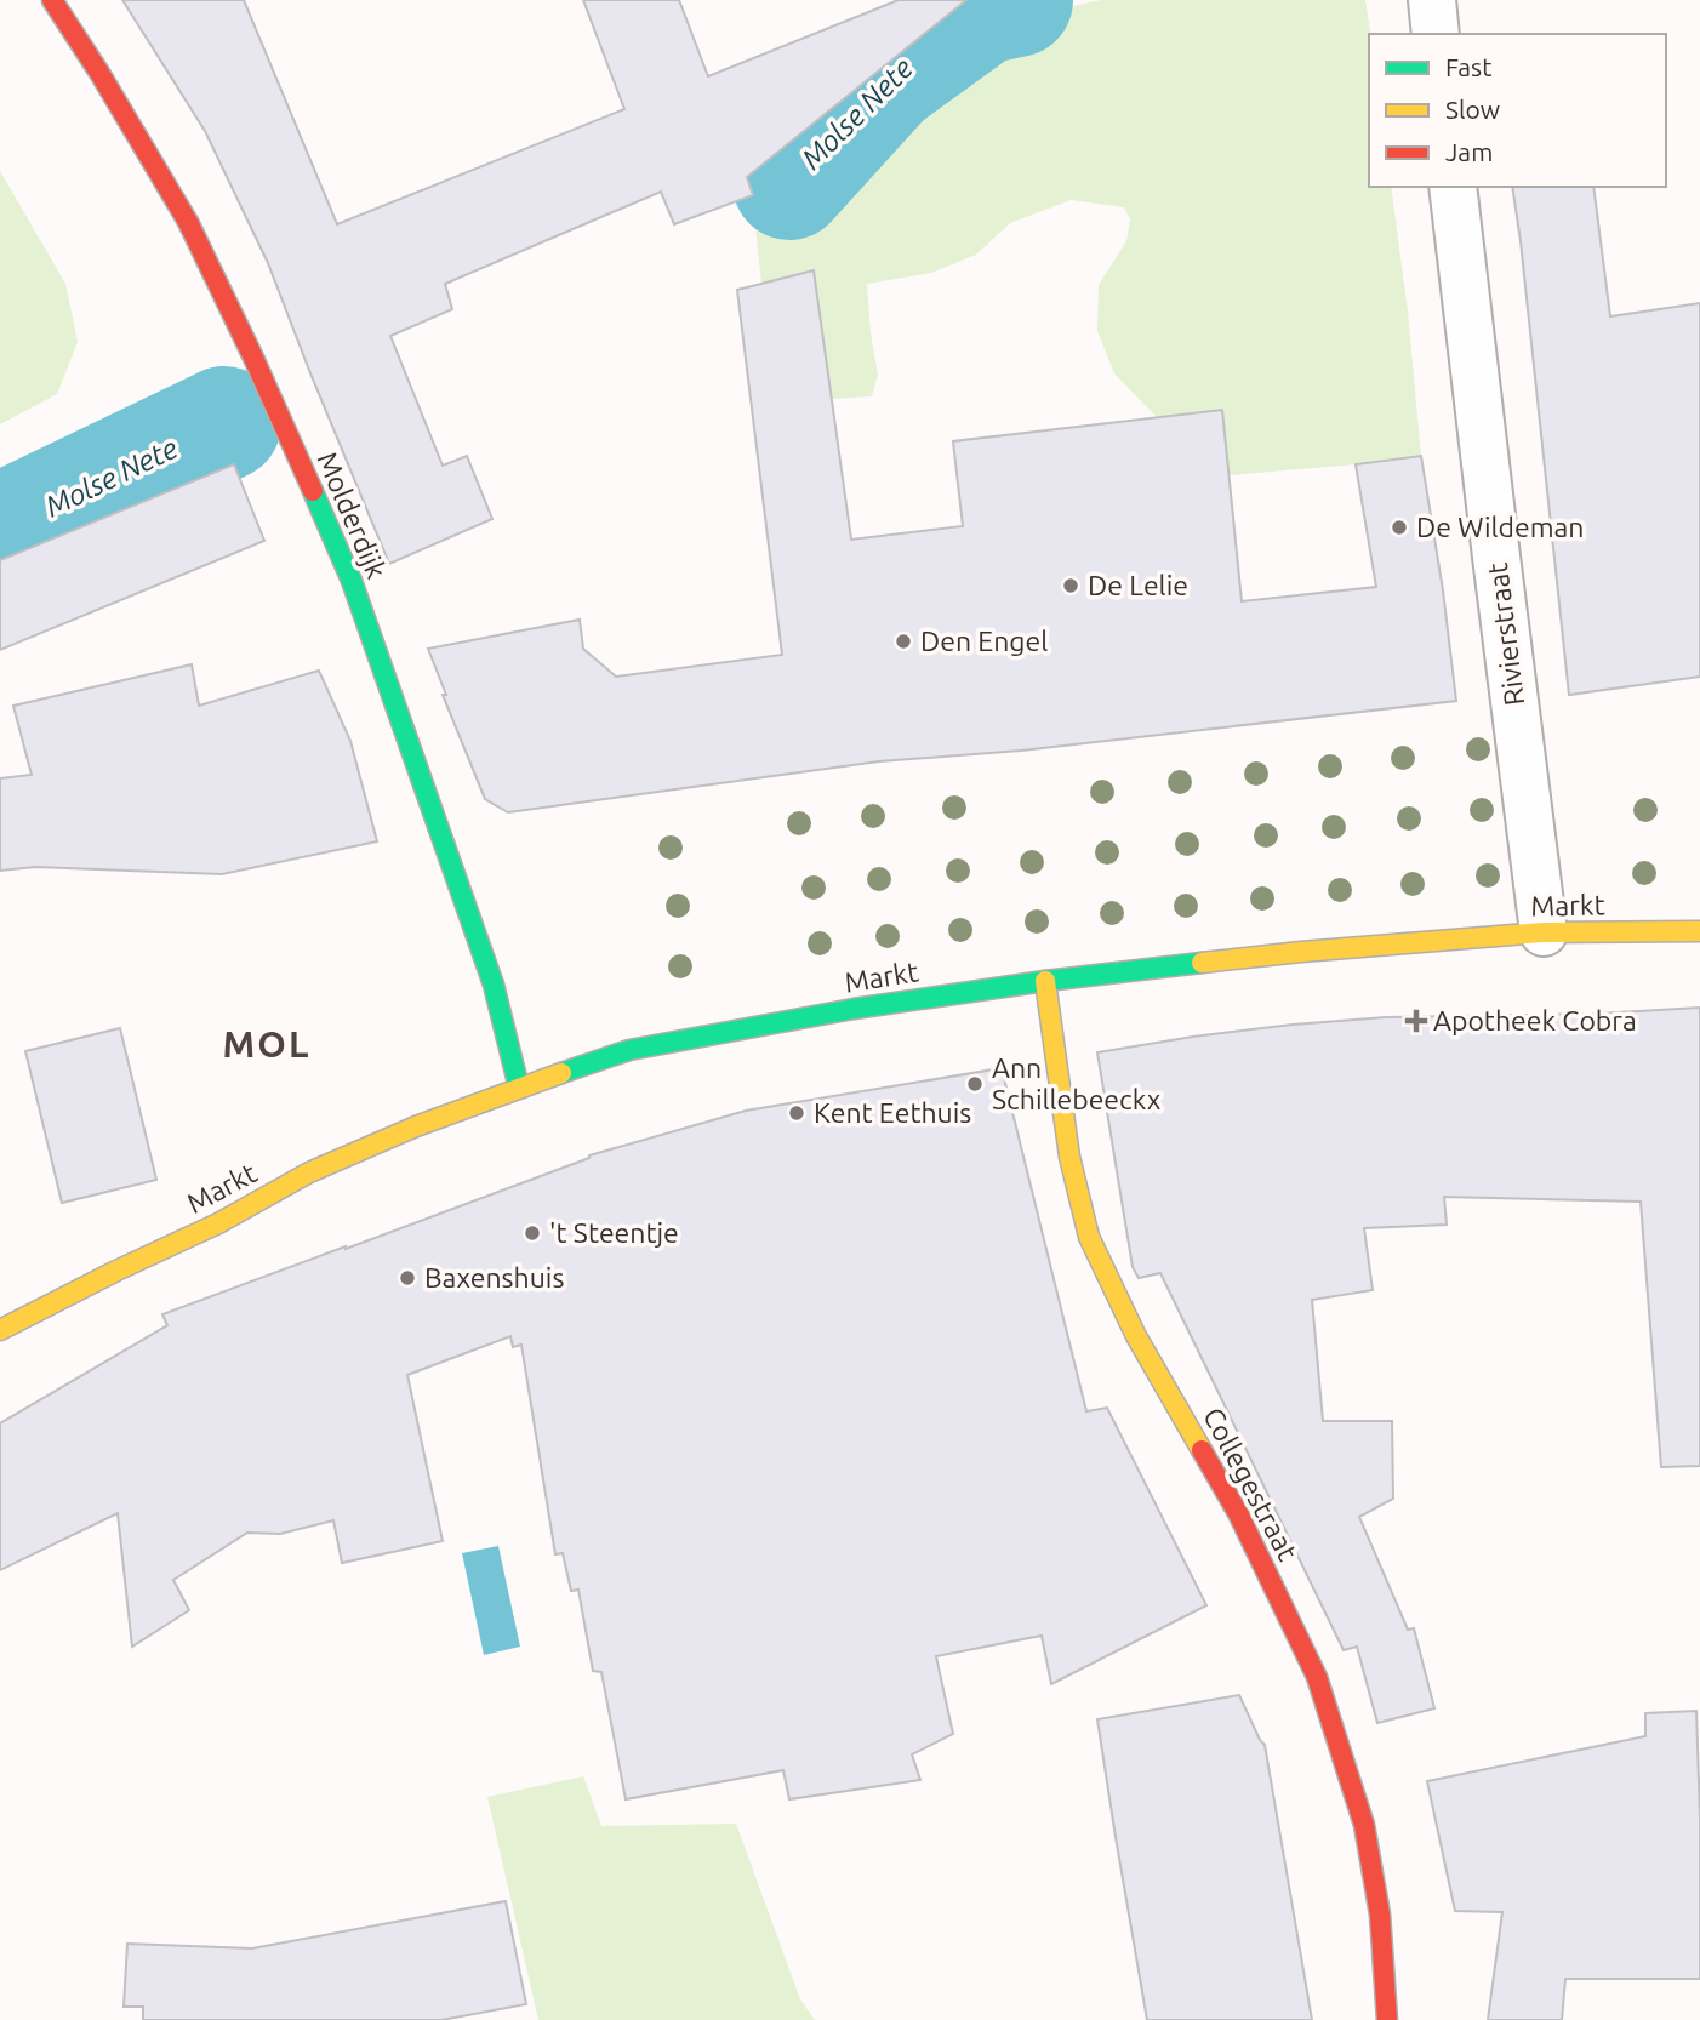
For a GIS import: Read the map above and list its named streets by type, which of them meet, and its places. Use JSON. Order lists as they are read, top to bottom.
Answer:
{
  "streets": {
    "street": [
      "Molderdijk",
      "Rivierstraat",
      "Markt",
      "Collegestraat"
    ]
  },
  "crossings": [
    ["Molderdijk", "Markt"],
    ["Rivierstraat", "Markt"],
    ["Markt", "Collegestraat"]
  ],
  "districts": ["MOL"],
  "water": ["Molse Nete"],
  "places": {
    "other": [
      "De Wildeman",
      "De Lelie",
      "Den Engel",
      "Ann Schillebeeckx",
      "Kent Eethuis",
      "'t Steentje",
      "Baxenshuis"
    ],
    "health": ["Apotheek Cobra"]
  },
  "legend": ["Fast", "Slow", "Jam"]
}
